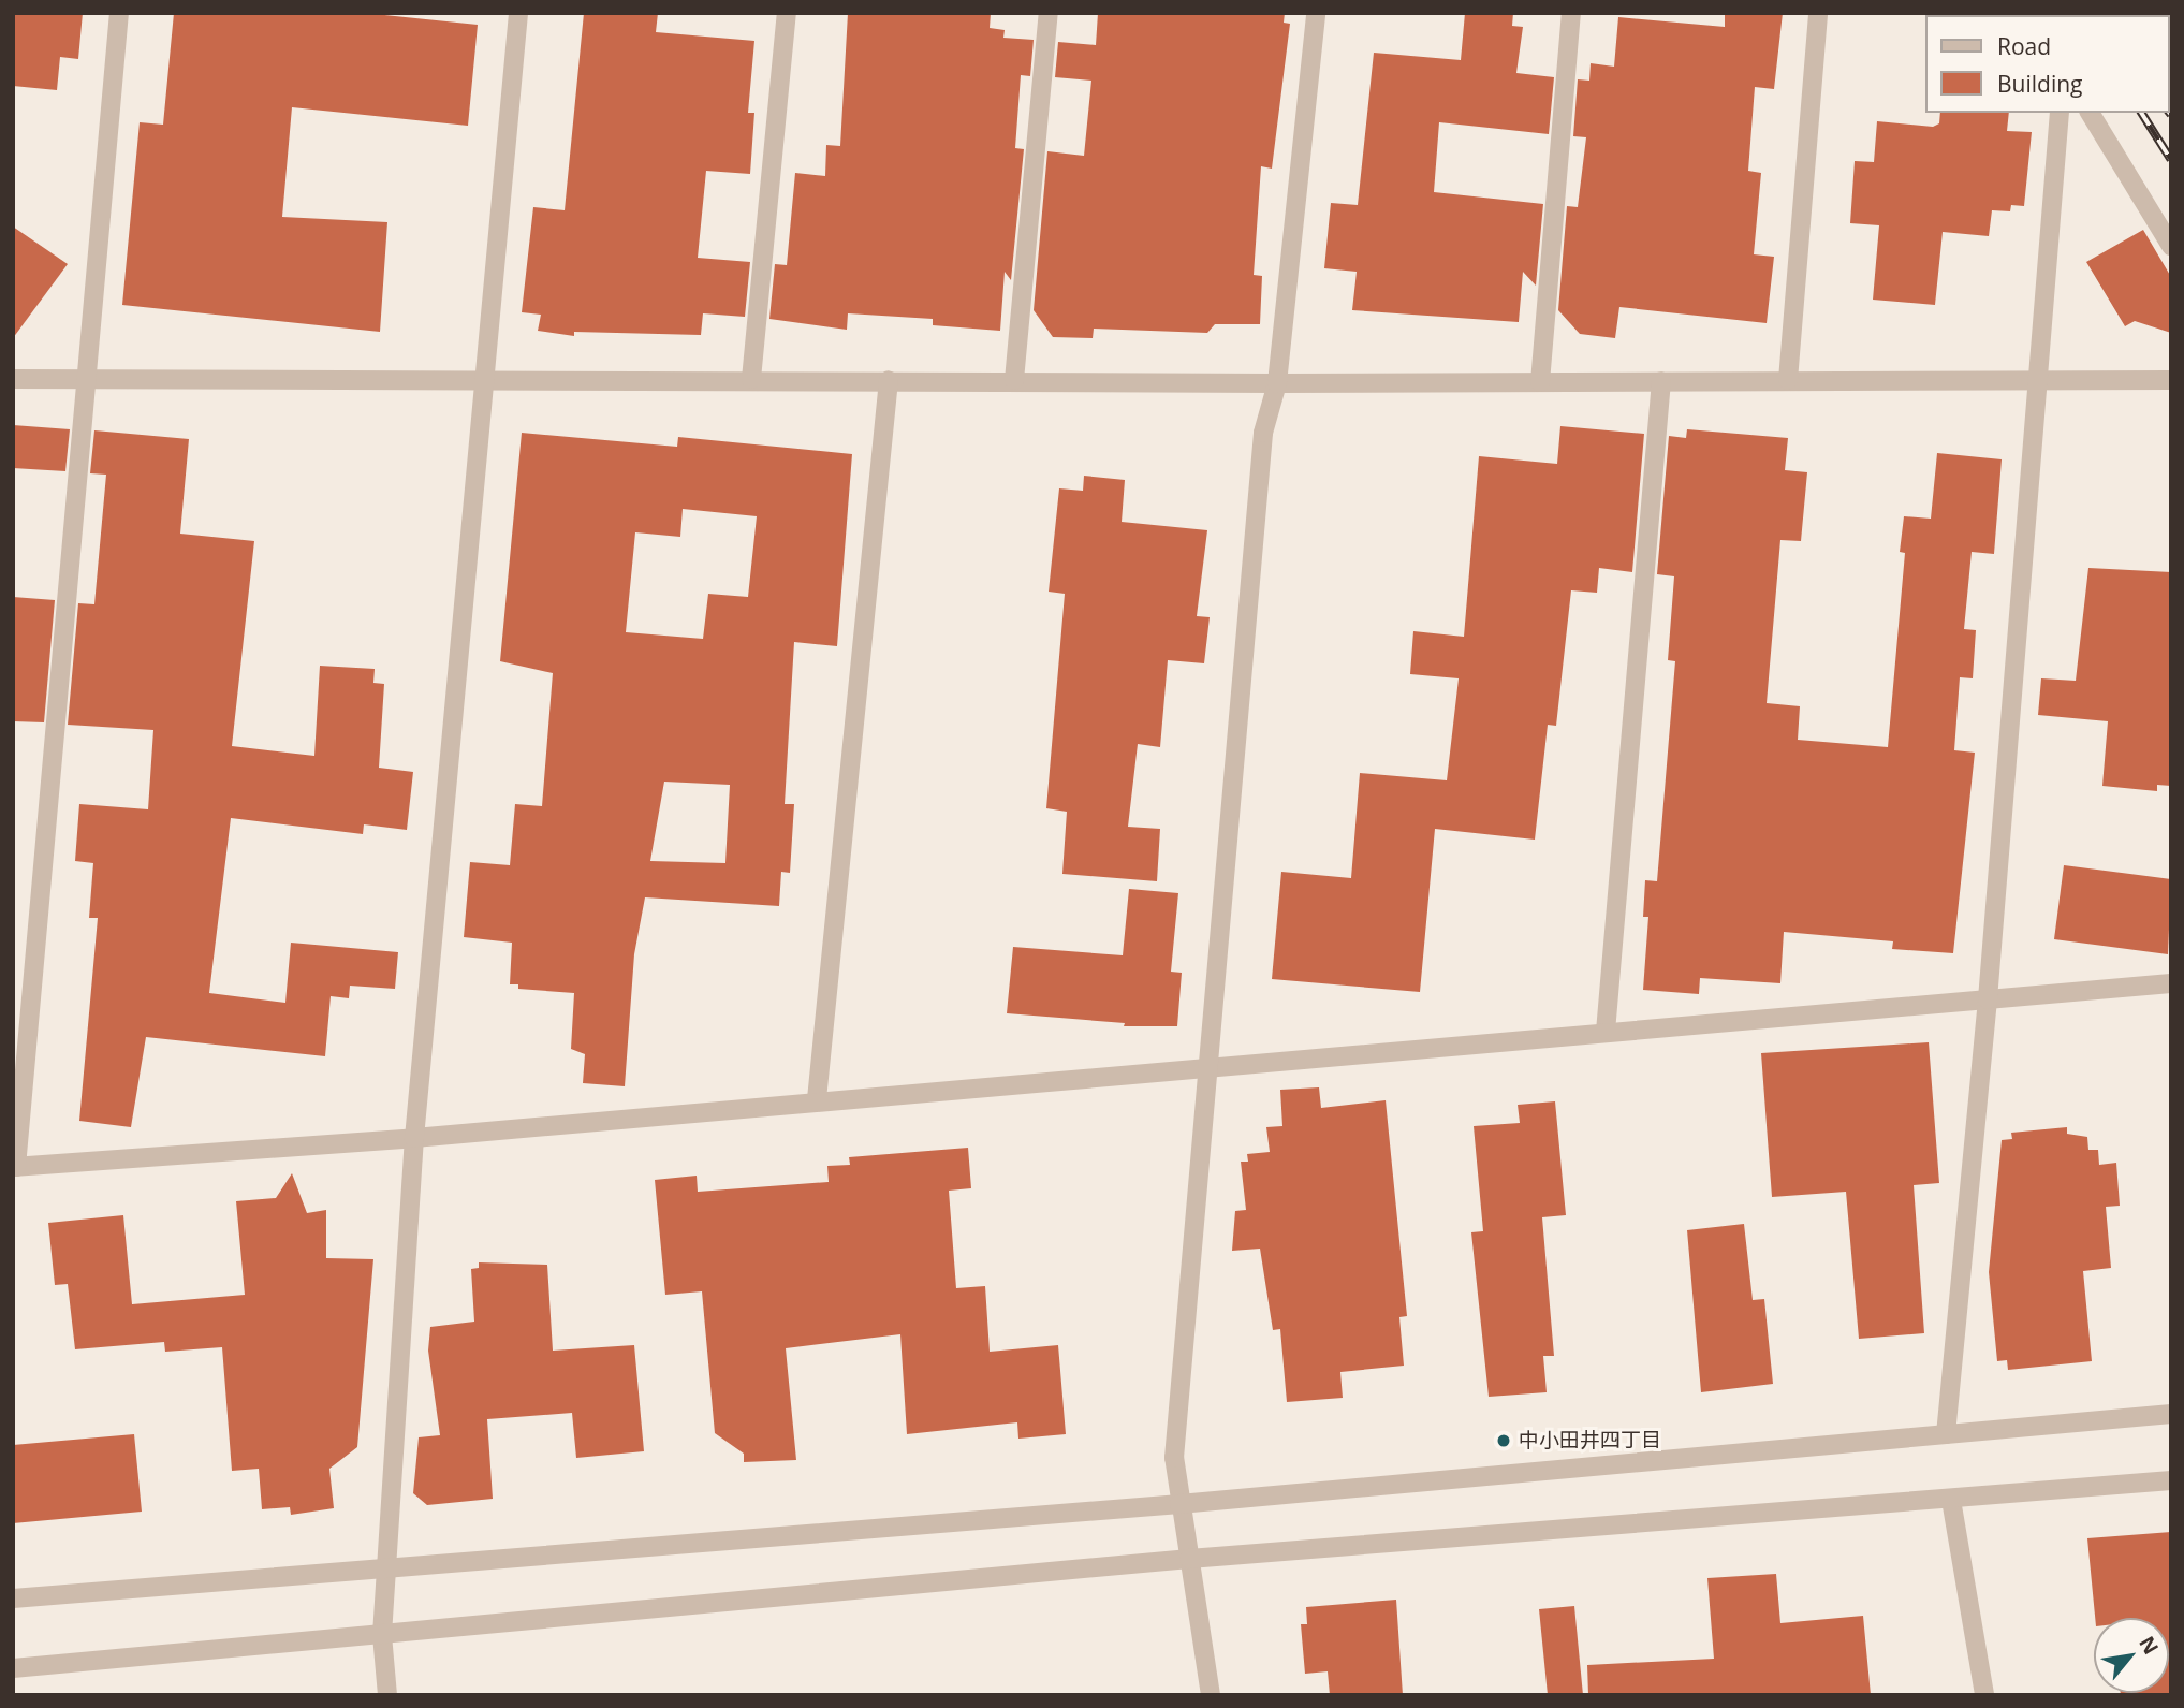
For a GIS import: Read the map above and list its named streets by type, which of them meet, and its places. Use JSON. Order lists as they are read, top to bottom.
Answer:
{
  "places": ["中小田井四丁目"],
  "legend": ["Road", "Building"],
  "north": "top right"
}
